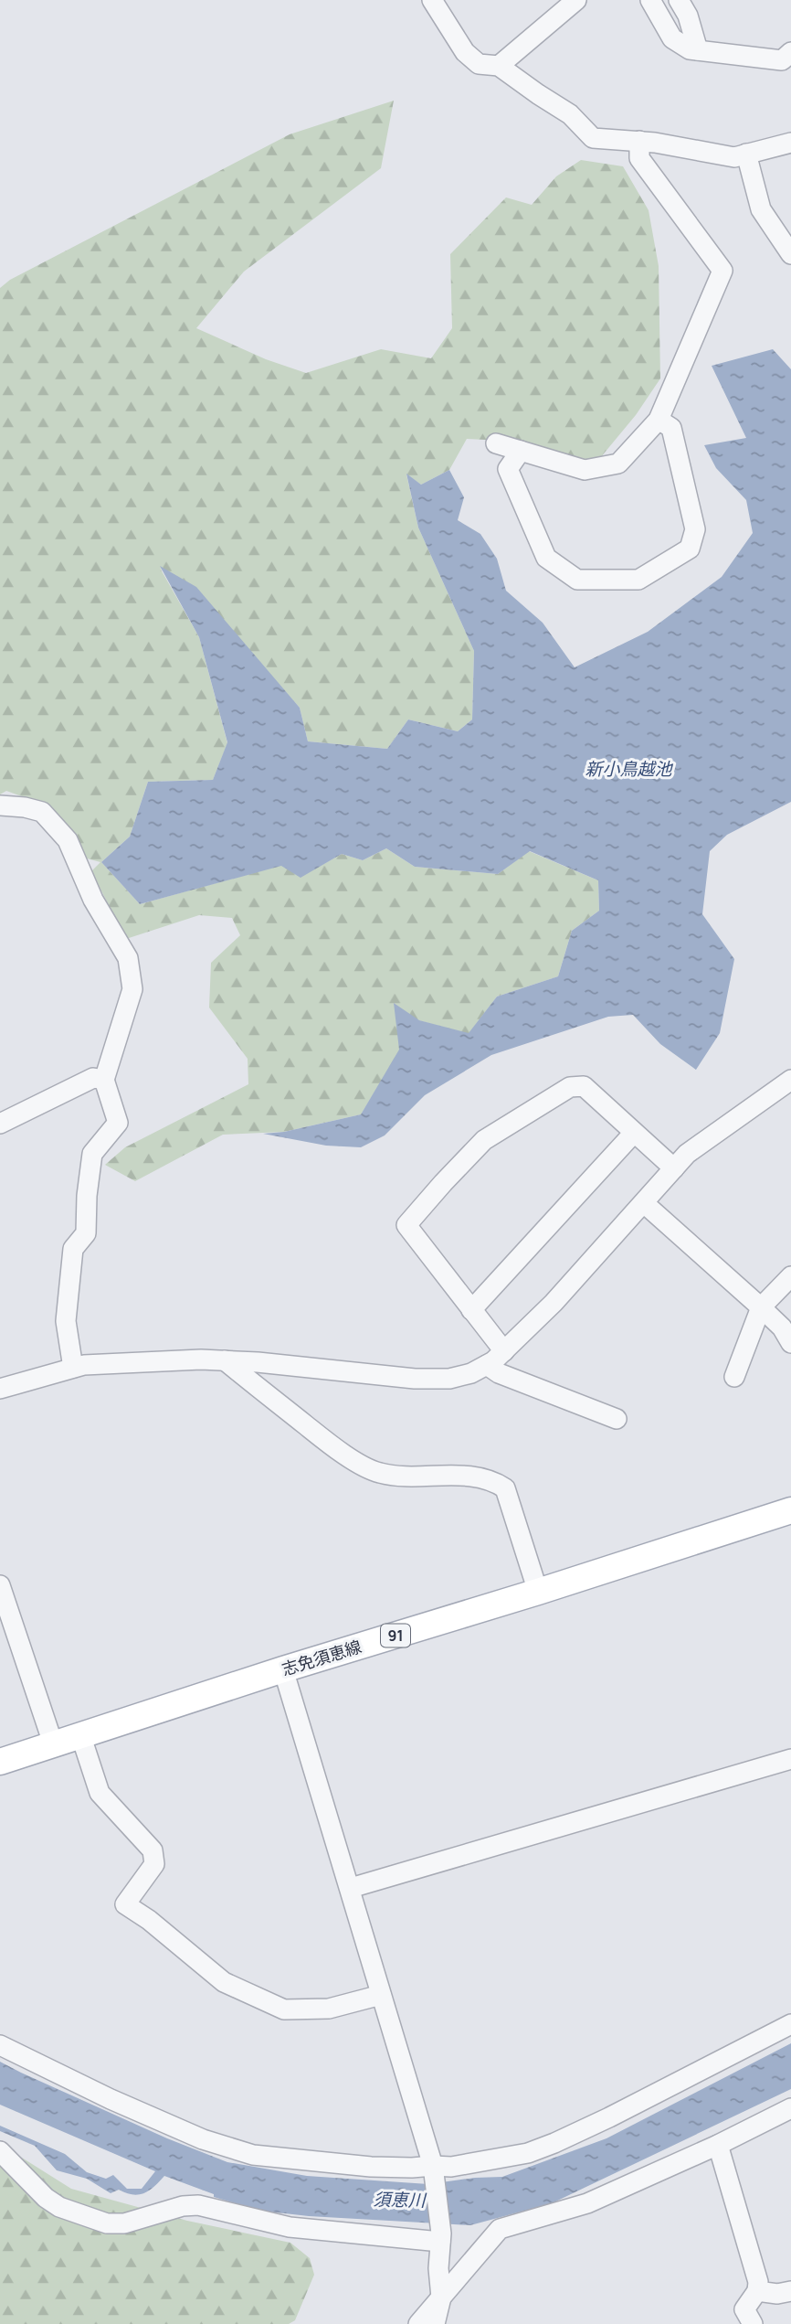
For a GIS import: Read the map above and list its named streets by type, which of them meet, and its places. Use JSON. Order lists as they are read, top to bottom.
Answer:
{
  "streets": {
    "main road": ["91", "志免須恵線"]
  },
  "water": ["新小鳥越池", "須恵川"]
}
